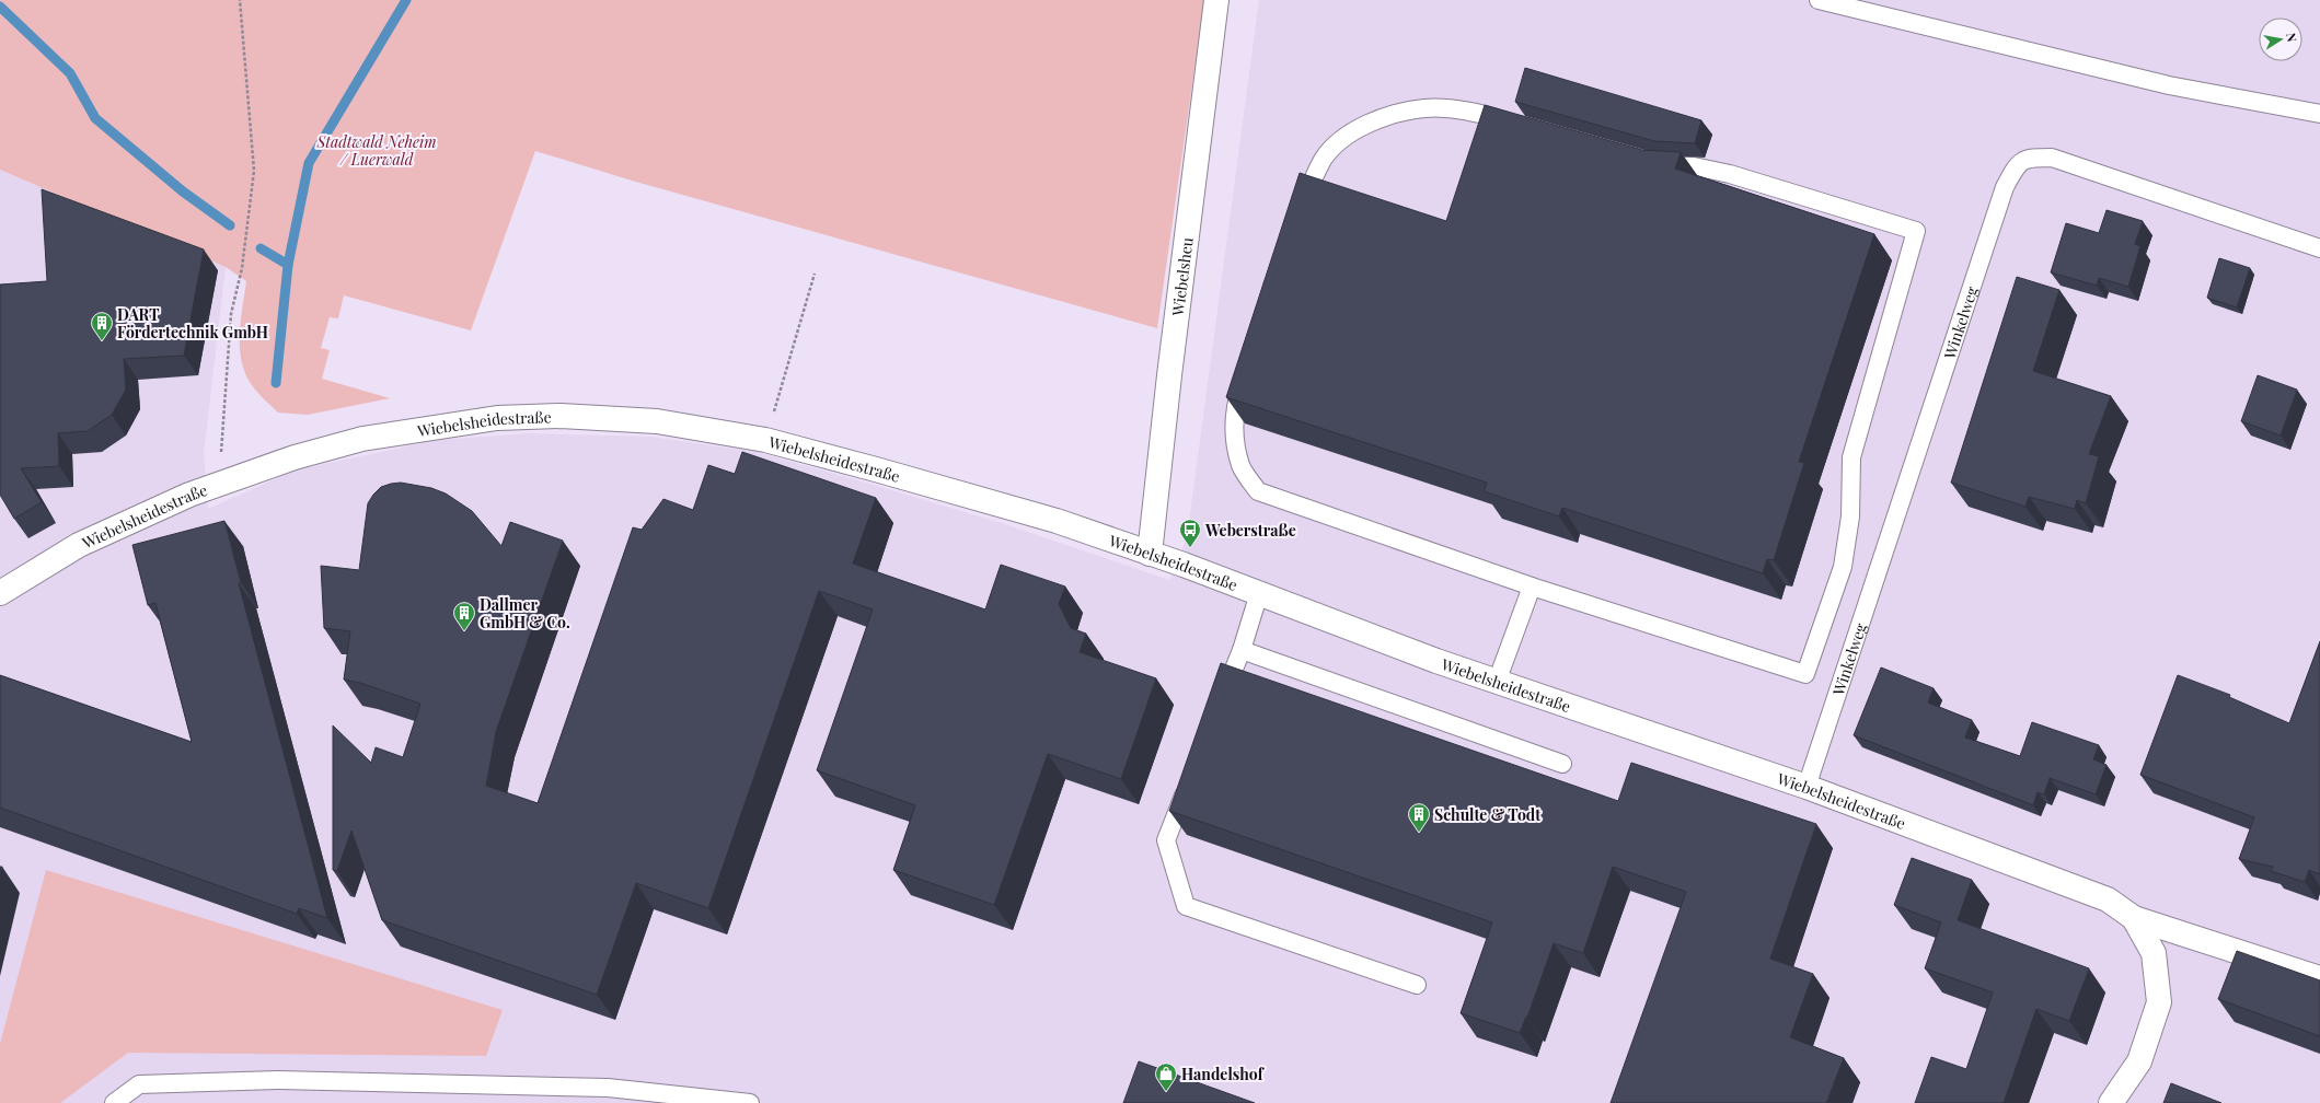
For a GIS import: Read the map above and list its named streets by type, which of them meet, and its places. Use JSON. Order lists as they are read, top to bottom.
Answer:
{
  "streets": {
    "street": ["Wiebelsheu", "Wiebelsheidestraße"],
    "lane": ["Winkelweg"]
  },
  "crossings": [
    ["Wiebelsheu", "Wiebelsheidestraße"],
    ["Winkelweg", "Wiebelsheidestraße"]
  ],
  "parks": ["Stadtwald Neheim / Luerwald"],
  "places": {
    "building": ["DART Fördertechnik GmbH", "Dallmer GmbH & Co.", "Schulte & Todt"],
    "bus stop": ["Weberstraße"],
    "shop": ["Handelshof"]
  },
  "north": "right"
}
